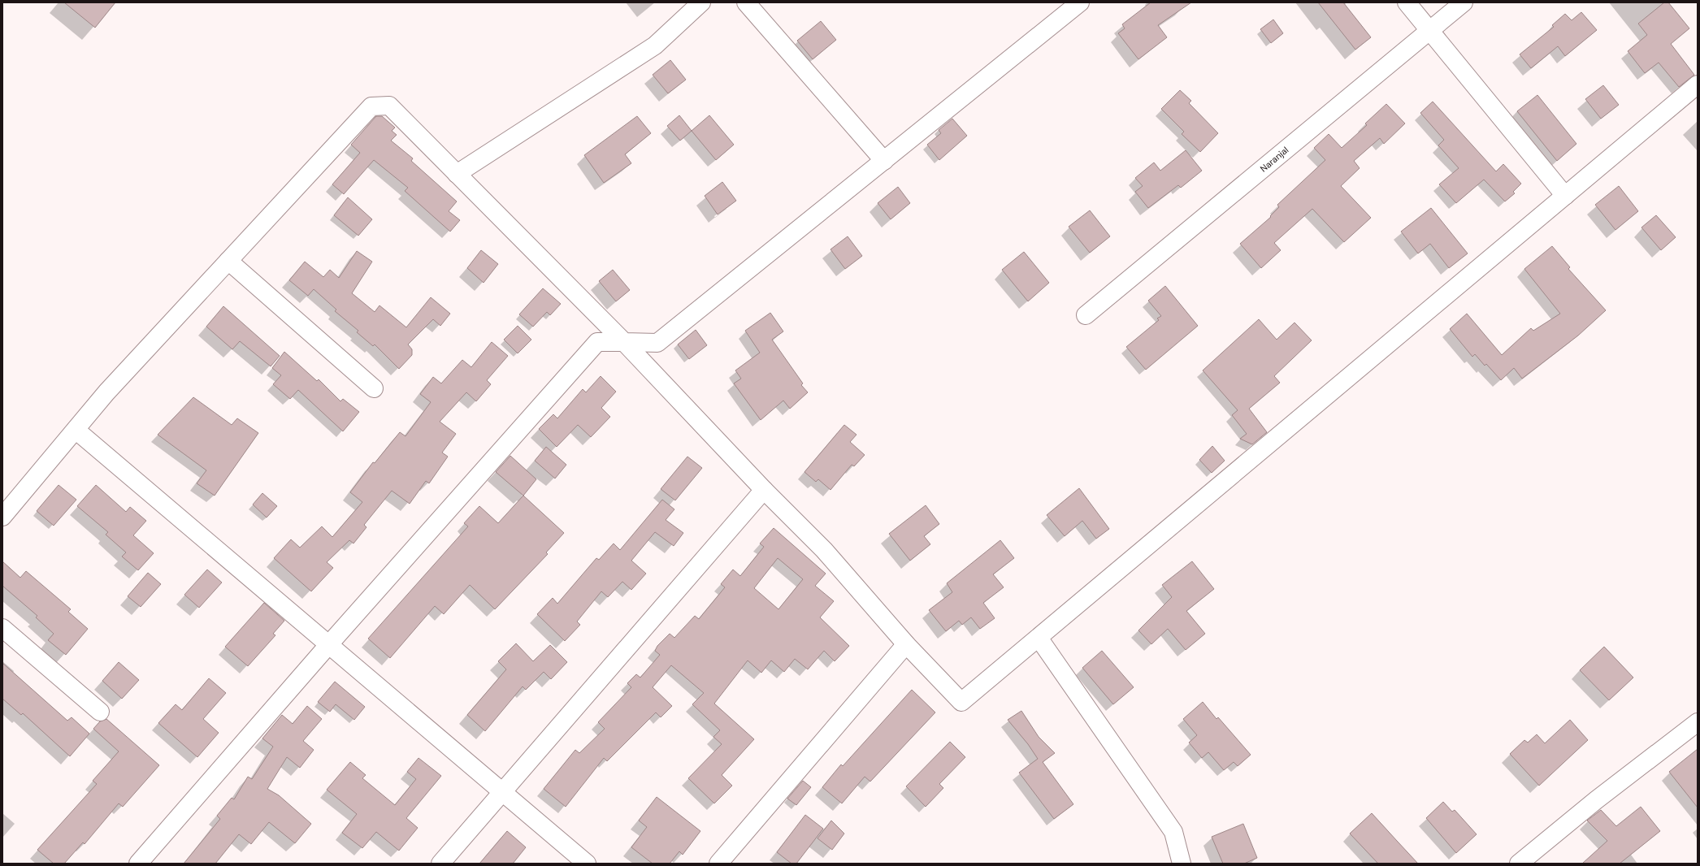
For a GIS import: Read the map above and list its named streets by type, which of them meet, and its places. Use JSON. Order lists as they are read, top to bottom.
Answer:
{
  "streets": {
    "street": ["Naranjal"]
  }
}
